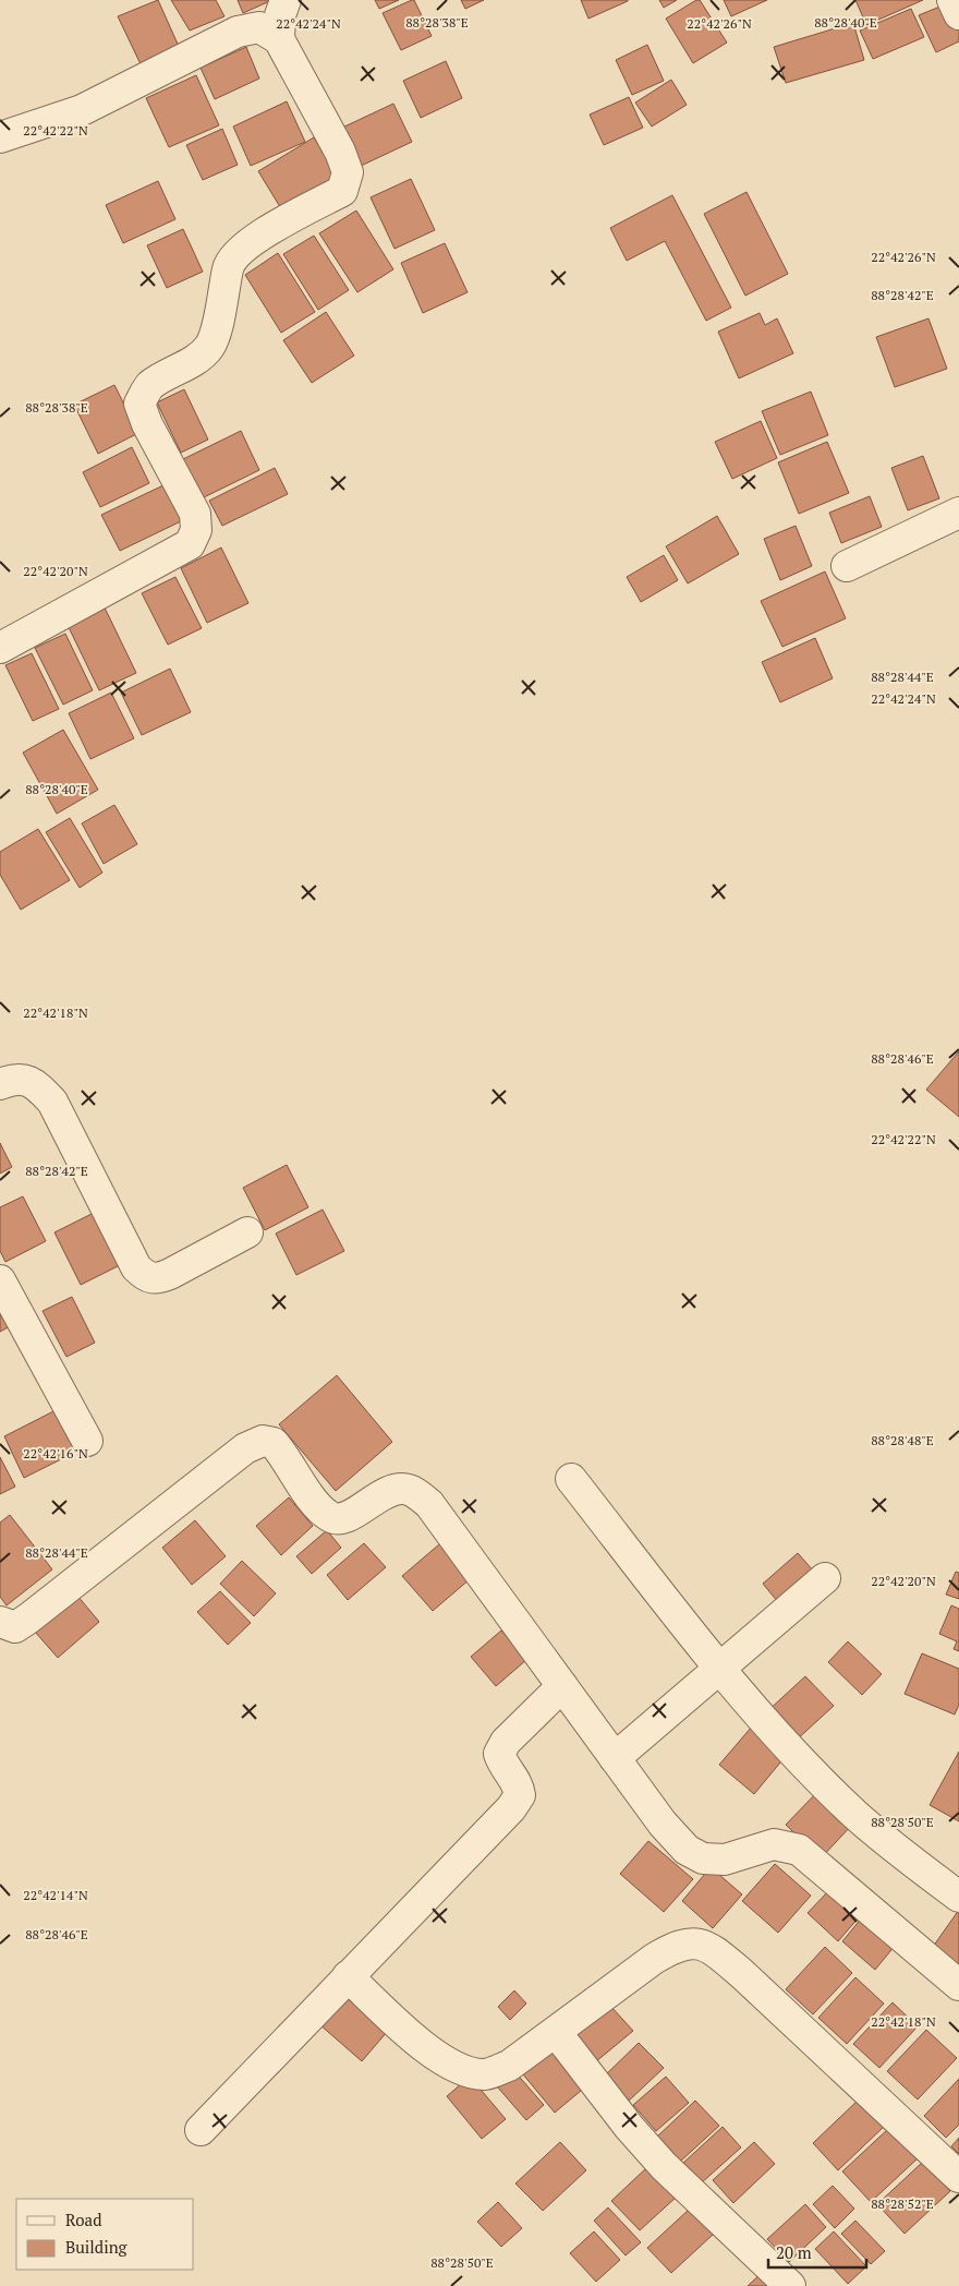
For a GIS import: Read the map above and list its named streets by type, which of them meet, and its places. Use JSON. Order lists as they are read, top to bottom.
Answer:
{
  "legend": ["Road", "Building"],
  "scale_bar": "20 m",
  "coordinates": [
    "88°28'38\"E",
    "88°28'40\"E",
    "22°42'24\"N",
    "22°42'26\"N",
    "22°42'22\"N",
    "88°28'42\"E",
    "22°42'20\"N",
    "88°28'44\"E",
    "22°42'18\"N",
    "88°28'46\"E",
    "88°28'48\"E",
    "22°42'16\"N",
    "88°28'50\"E",
    "22°42'14\"N",
    "88°28'52\"E"
  ]
}
